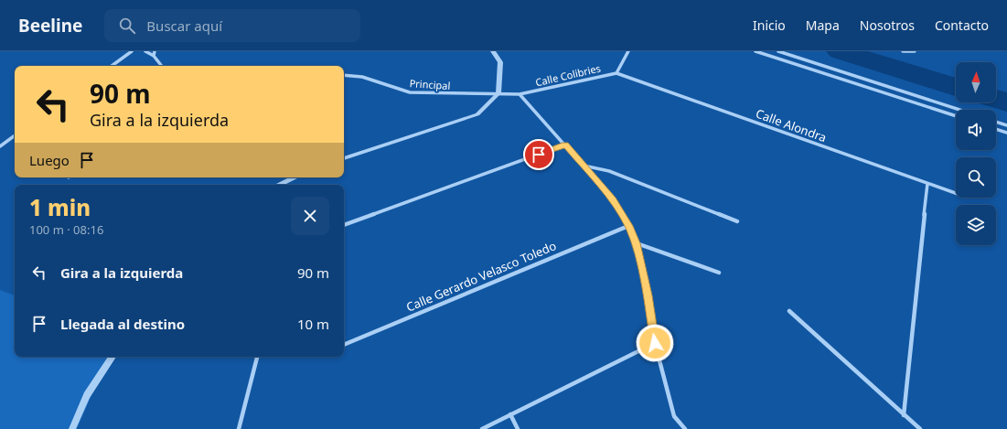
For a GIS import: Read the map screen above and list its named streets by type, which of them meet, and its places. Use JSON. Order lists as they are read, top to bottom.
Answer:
{
  "streets": {
    "street": [
      "Calle Colibries",
      "Principal",
      "Calle Alondra",
      "Calle Gerardo Velasco Toledo"
    ]
  },
  "crossings": [
    ["Calle Colibries", "Principal"],
    ["Calle Colibries", "Calle Alondra"]
  ],
  "north": "top",
  "page": {
    "header": "Beeline",
    "search": "Buscar aquí",
    "nav": [
      "Inicio",
      "Mapa",
      "Nosotros",
      "Contacto"
    ],
    "turn": ["90 m", "Gira a la izquierda"],
    "then": "Luego",
    "heading": ["1 min", "100 m · 08:16"],
    "list": [
      {
        "name": "Gira a la izquierda",
        "value": "90 m"
      },
      {
        "name": "Llegada al destino",
        "value": "10 m"
      }
    ]
  }
}
